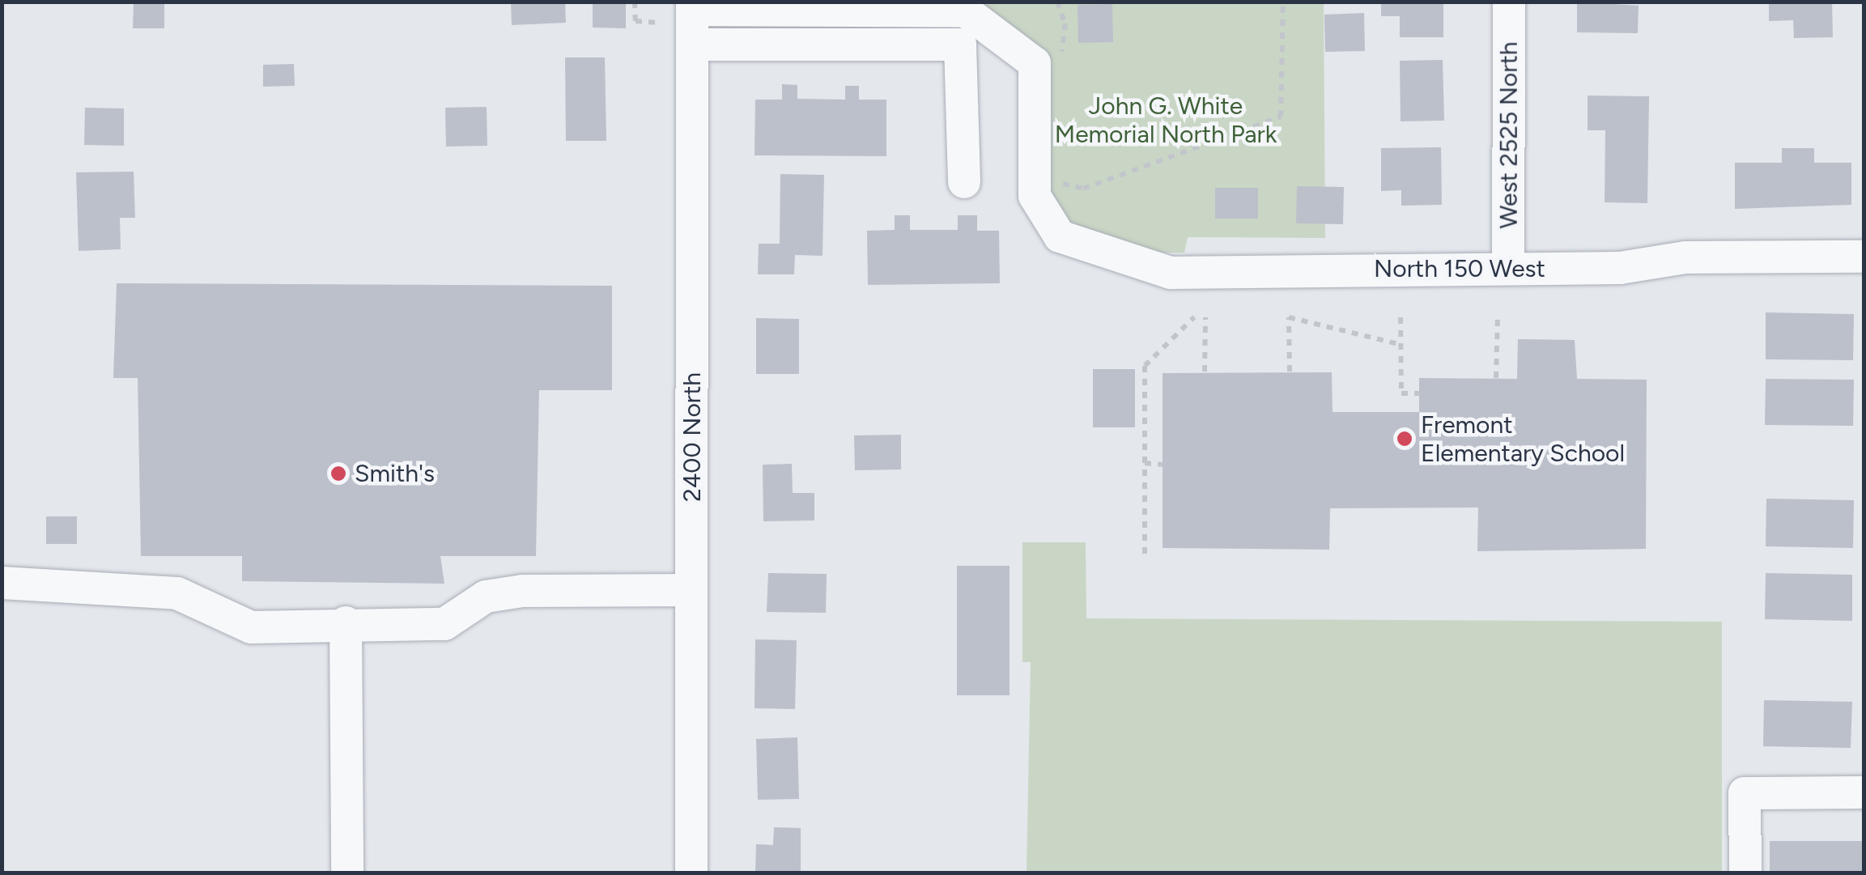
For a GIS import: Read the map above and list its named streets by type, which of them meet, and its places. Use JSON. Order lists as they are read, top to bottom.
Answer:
{
  "streets": {
    "street": ["West 2525 North", "North 150 West", "2400 North"]
  },
  "crossings": [
    ["West 2525 North", "North 150 West"],
    ["North 150 West", "2400 North"]
  ],
  "parks": ["John G. White Memorial North Park"],
  "places": ["Fremont Elementary School", "Smith's"]
}
